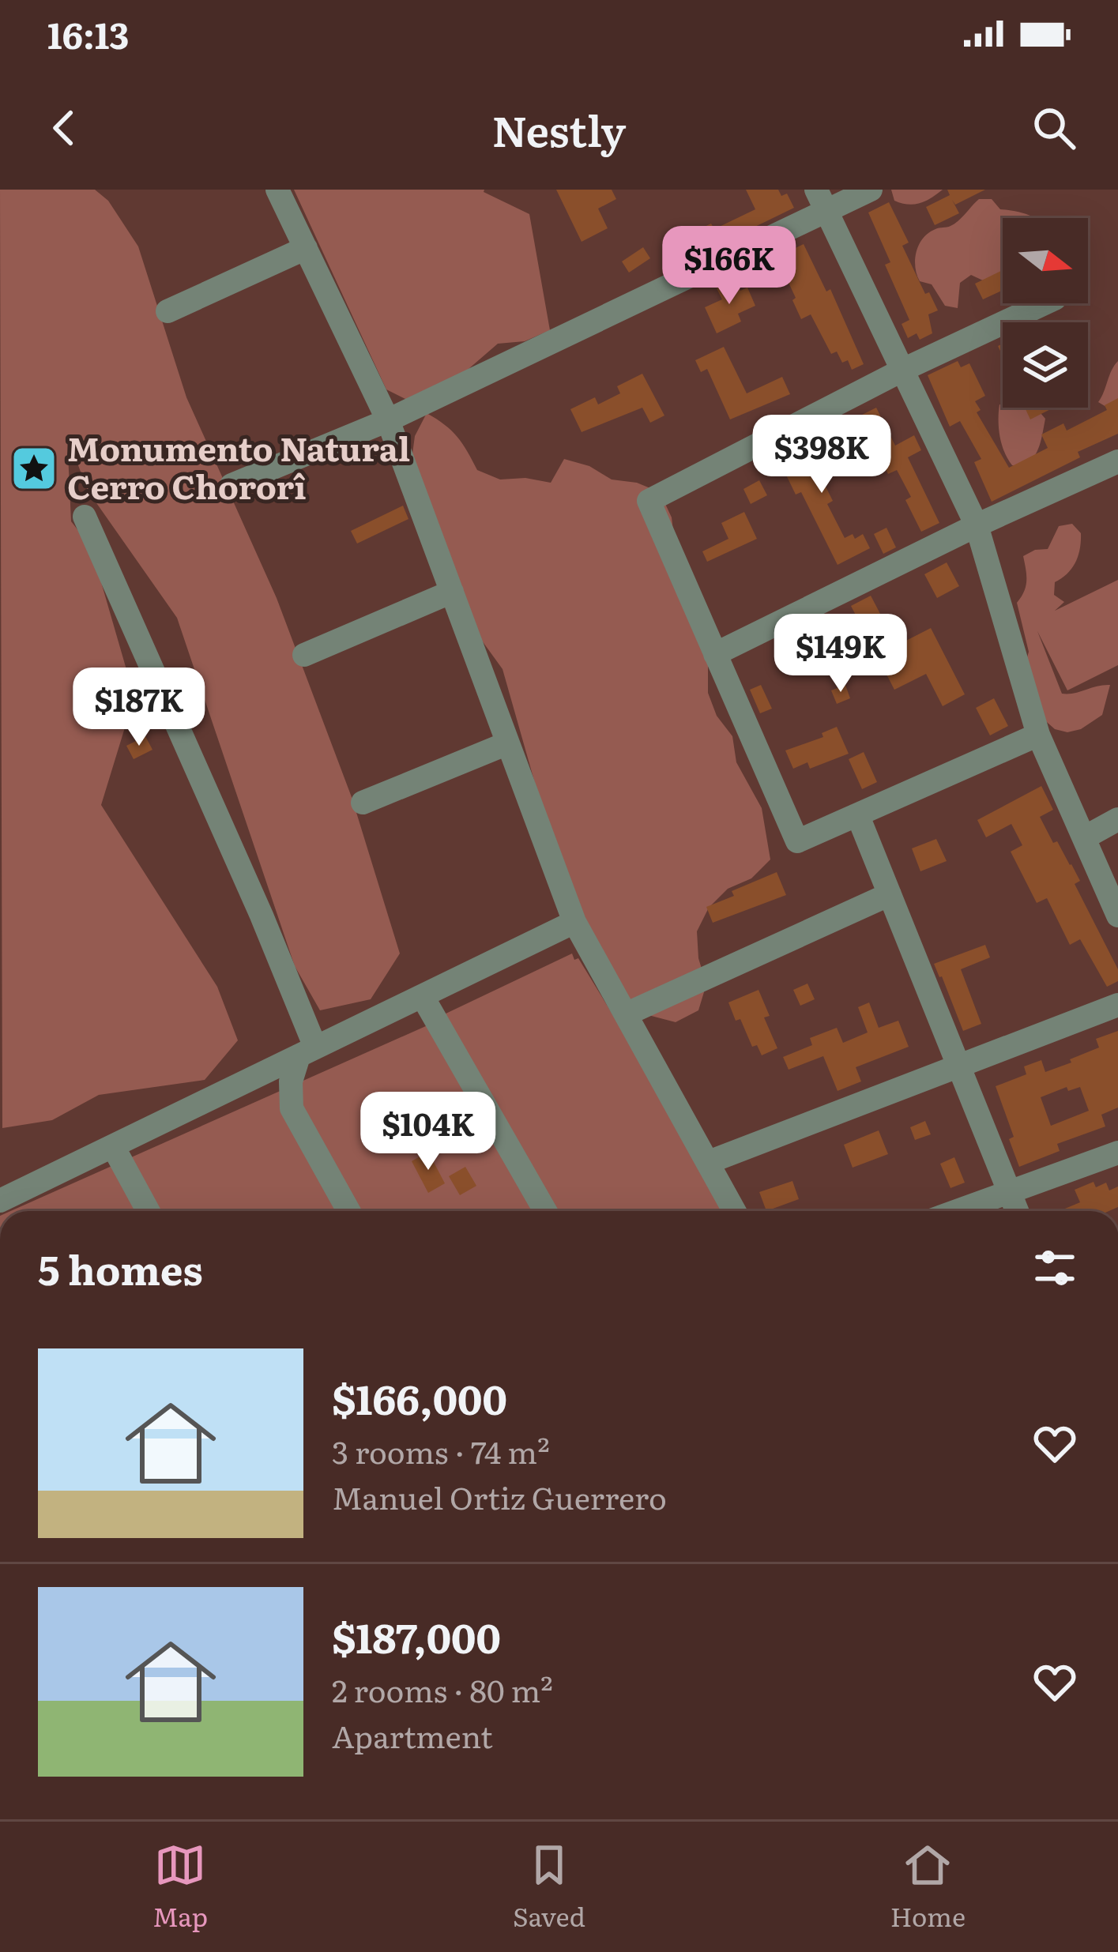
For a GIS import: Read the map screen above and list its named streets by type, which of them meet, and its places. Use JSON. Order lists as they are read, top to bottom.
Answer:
{
  "places": {
    "place": ["Monumento Natural Cerro Chororî"]
  },
  "north": "right",
  "page": {
    "status": "16:13",
    "header": "Nestly",
    "price": [
      "$166K",
      "$398K",
      "$149K",
      "$187K",
      "$104K"
    ],
    "heading": "5 homes",
    "list": [
      {
        "name": "$166,000",
        "note": "3 rooms · 74 m² · Manuel Ortiz Guerrero"
      },
      {
        "name": "$187,000",
        "note": "2 rooms · 80 m² · Apartment"
      }
    ],
    "tabs": ["Map", "Saved", "Home"]
  }
}
